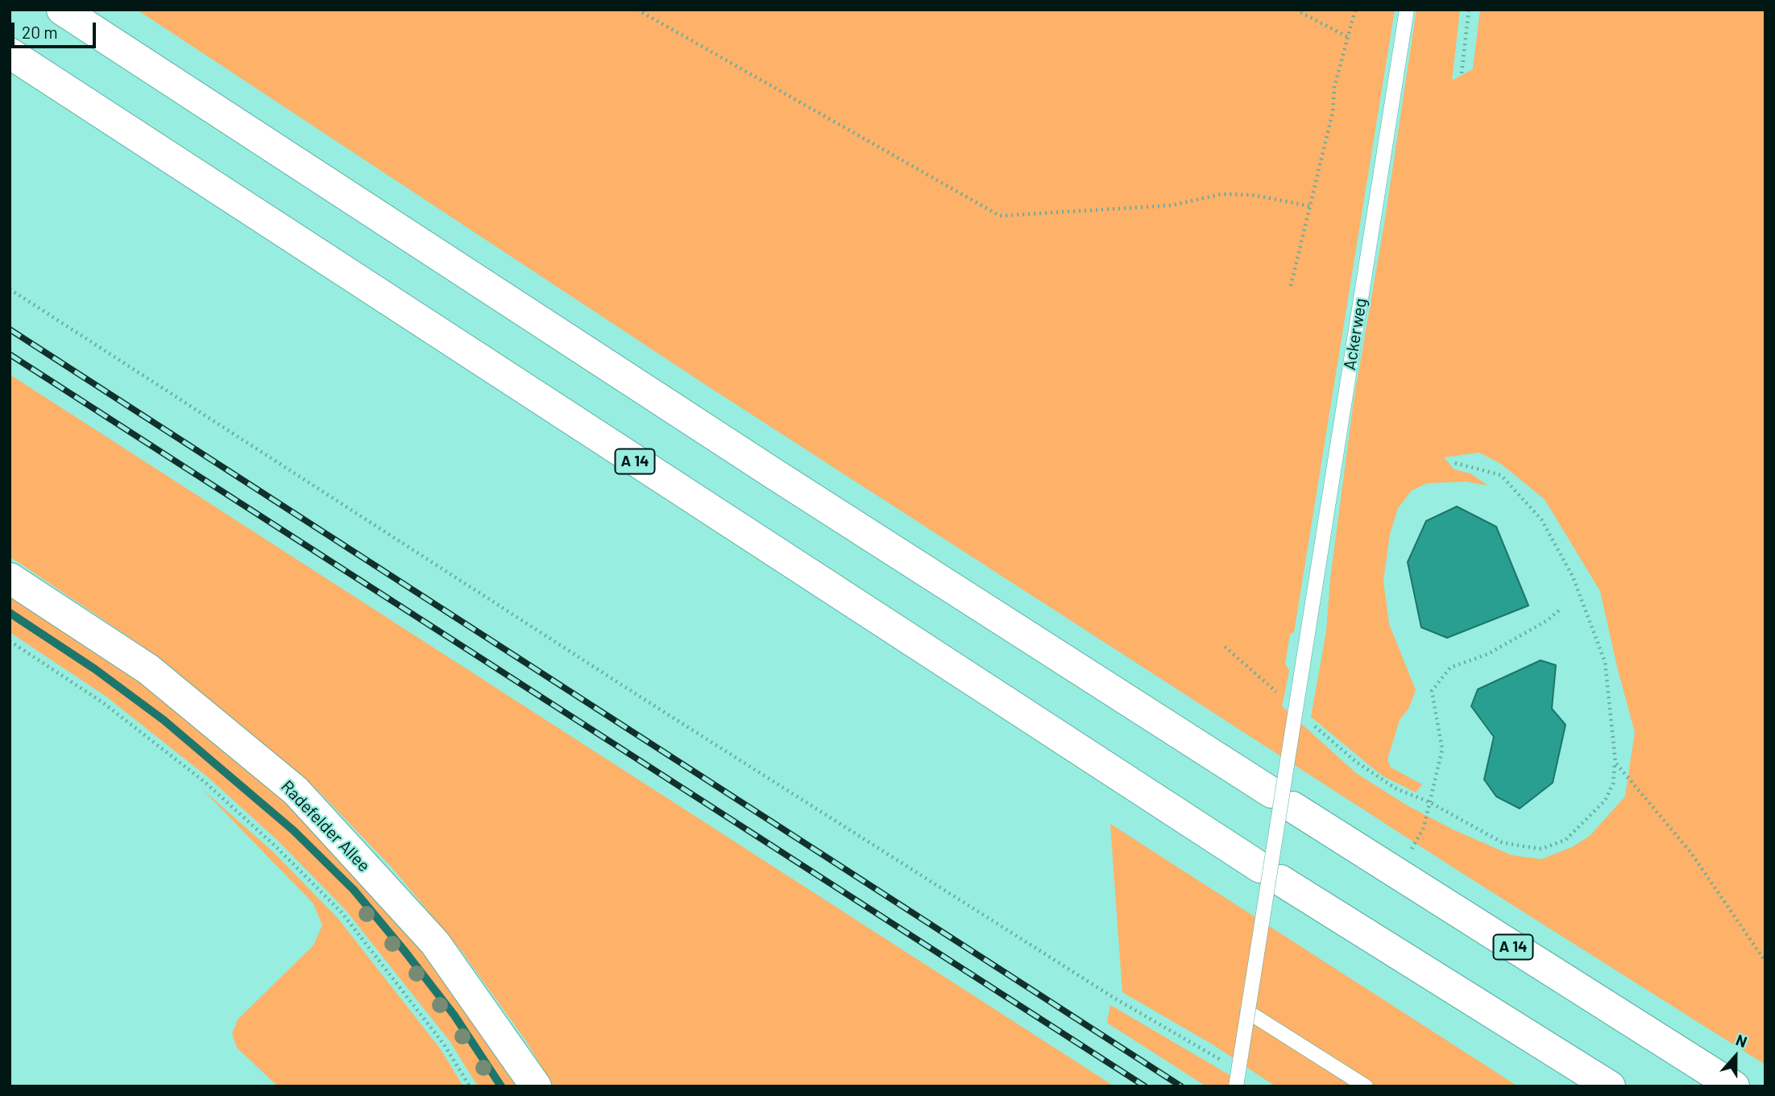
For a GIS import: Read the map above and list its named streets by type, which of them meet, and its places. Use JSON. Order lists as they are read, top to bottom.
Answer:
{
  "streets": {
    "main road": ["A 14", "Radefelder Allee"],
    "lane": ["Ackerweg"]
  },
  "scale_bar": "20 m",
  "north": "top"
}
